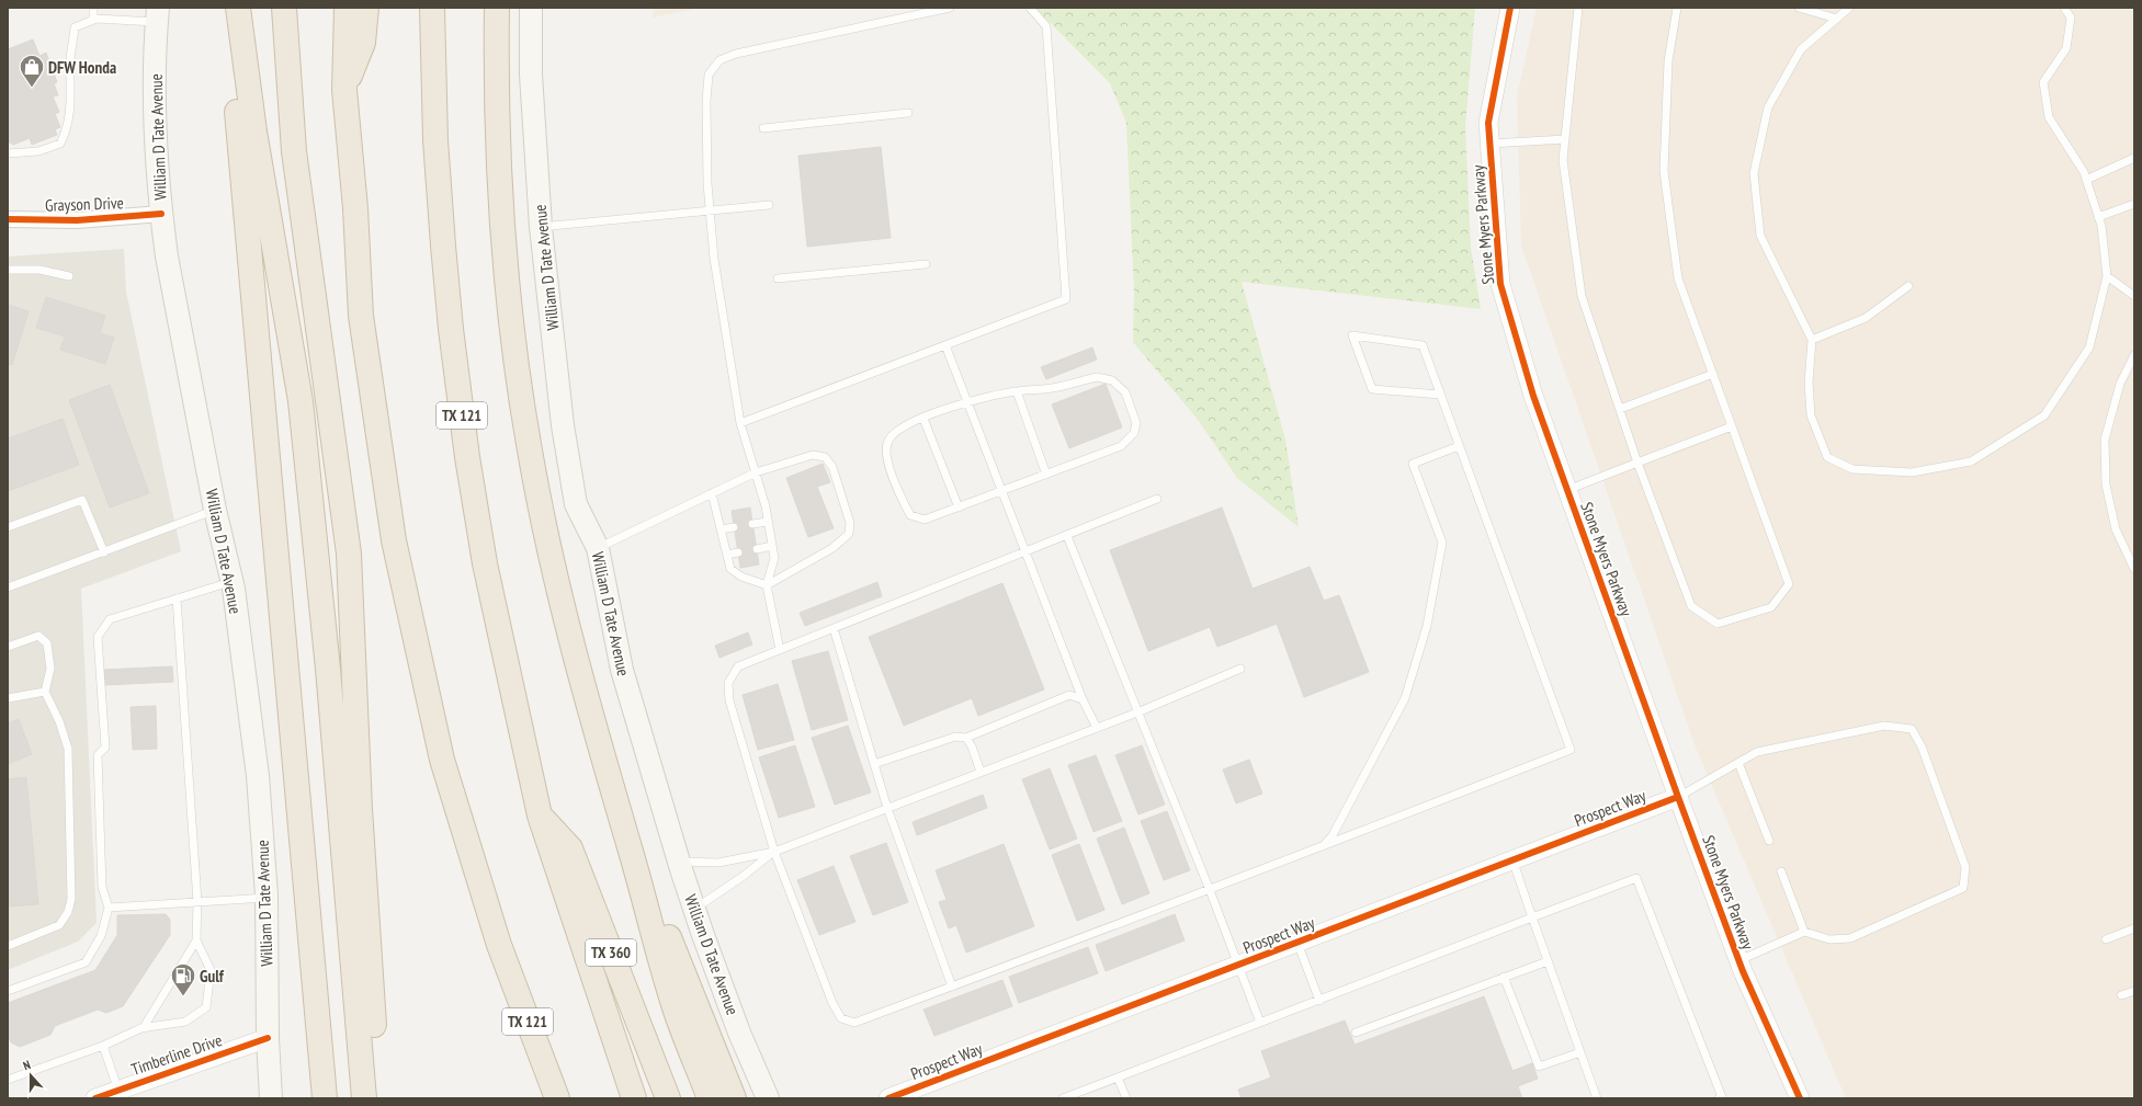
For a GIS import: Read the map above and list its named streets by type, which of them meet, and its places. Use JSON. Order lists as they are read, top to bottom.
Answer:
{
  "streets": {
    "highway": ["TX 121", "TX 360"],
    "main road": ["William D Tate Avenue"],
    "street": [
      "Grayson Drive",
      "Stone Myers Parkway",
      "Prospect Way",
      "Timberline Drive"
    ]
  },
  "crossings": [
    ["William D Tate Avenue", "Grayson Drive"],
    ["William D Tate Avenue", "Timberline Drive"],
    ["Stone Myers Parkway", "Prospect Way"],
    ["TX 121", "TX 360"]
  ],
  "places": {
    "shop": ["DFW Honda"],
    "fuel station": ["Gulf"]
  },
  "north": "top"
}
